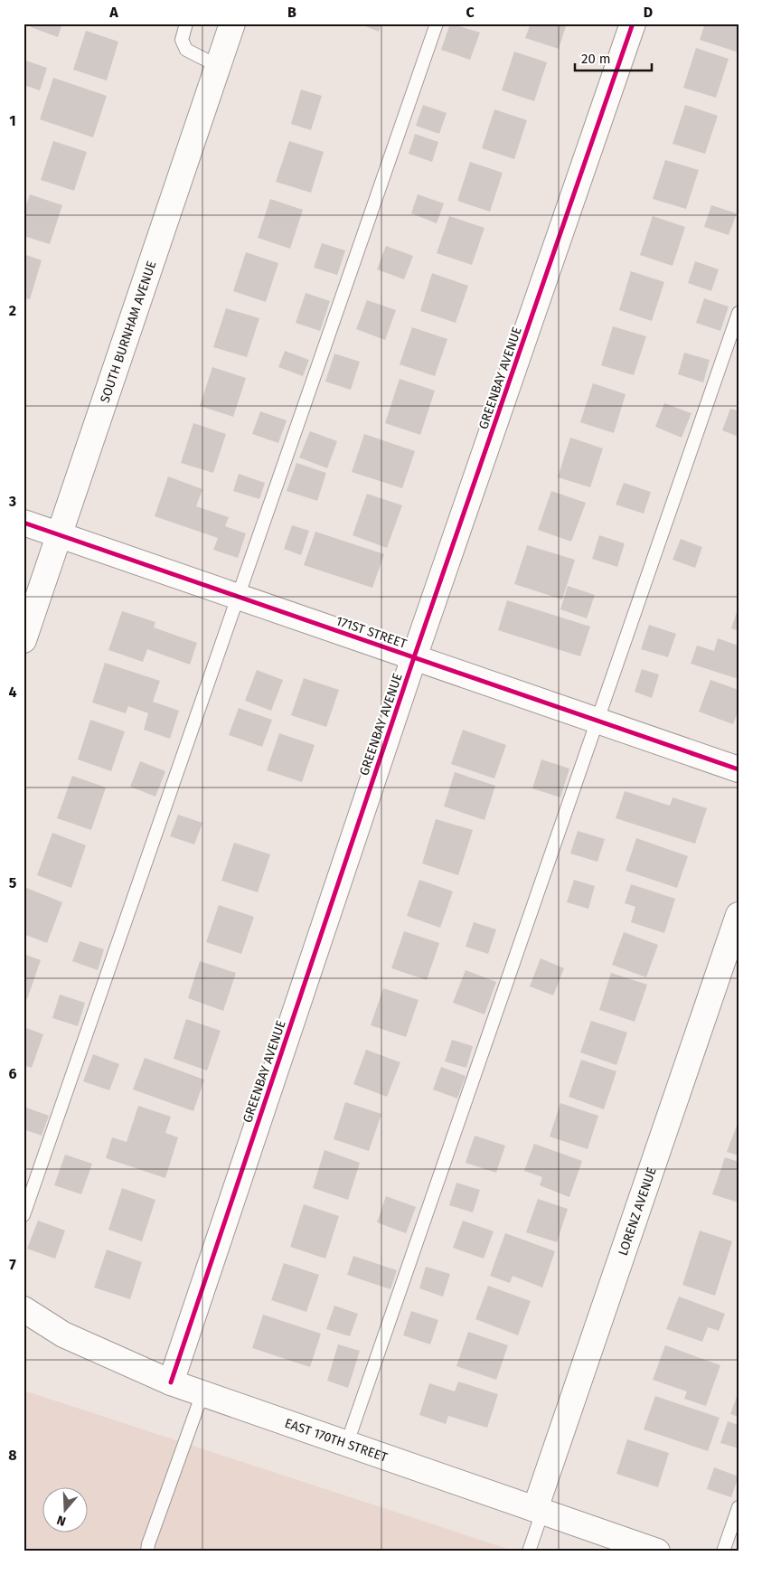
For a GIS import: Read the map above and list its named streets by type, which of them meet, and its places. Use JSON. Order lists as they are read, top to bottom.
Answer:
{
  "streets": {
    "street": [
      "SOUTH BURNHAM AVENUE",
      "GREENBAY AVENUE",
      "171ST STREET",
      "LORENZ AVENUE",
      "EAST 170TH STREET"
    ]
  },
  "crossings": [
    ["SOUTH BURNHAM AVENUE", "171ST STREET"],
    ["GREENBAY AVENUE", "171ST STREET"],
    ["GREENBAY AVENUE", "EAST 170TH STREET"],
    ["LORENZ AVENUE", "EAST 170TH STREET"]
  ],
  "scale_bar": "20 m",
  "north": "bottom",
  "grid": {
    "columns": [
      "A",
      "B",
      "C",
      "D"
    ],
    "rows": [
      "1",
      "2",
      "3",
      "4",
      "5",
      "6",
      "7",
      "8"
    ]
  }
}
